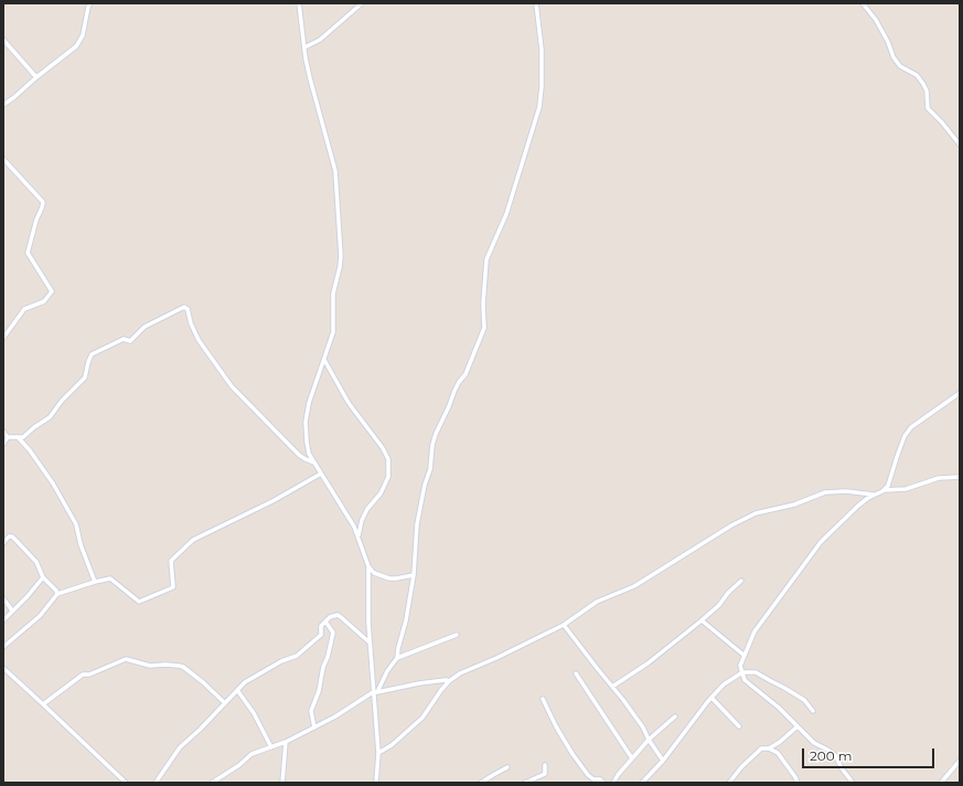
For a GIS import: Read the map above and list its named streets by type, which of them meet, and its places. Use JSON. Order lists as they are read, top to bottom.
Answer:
{
  "scale_bar": "200 m"
}
